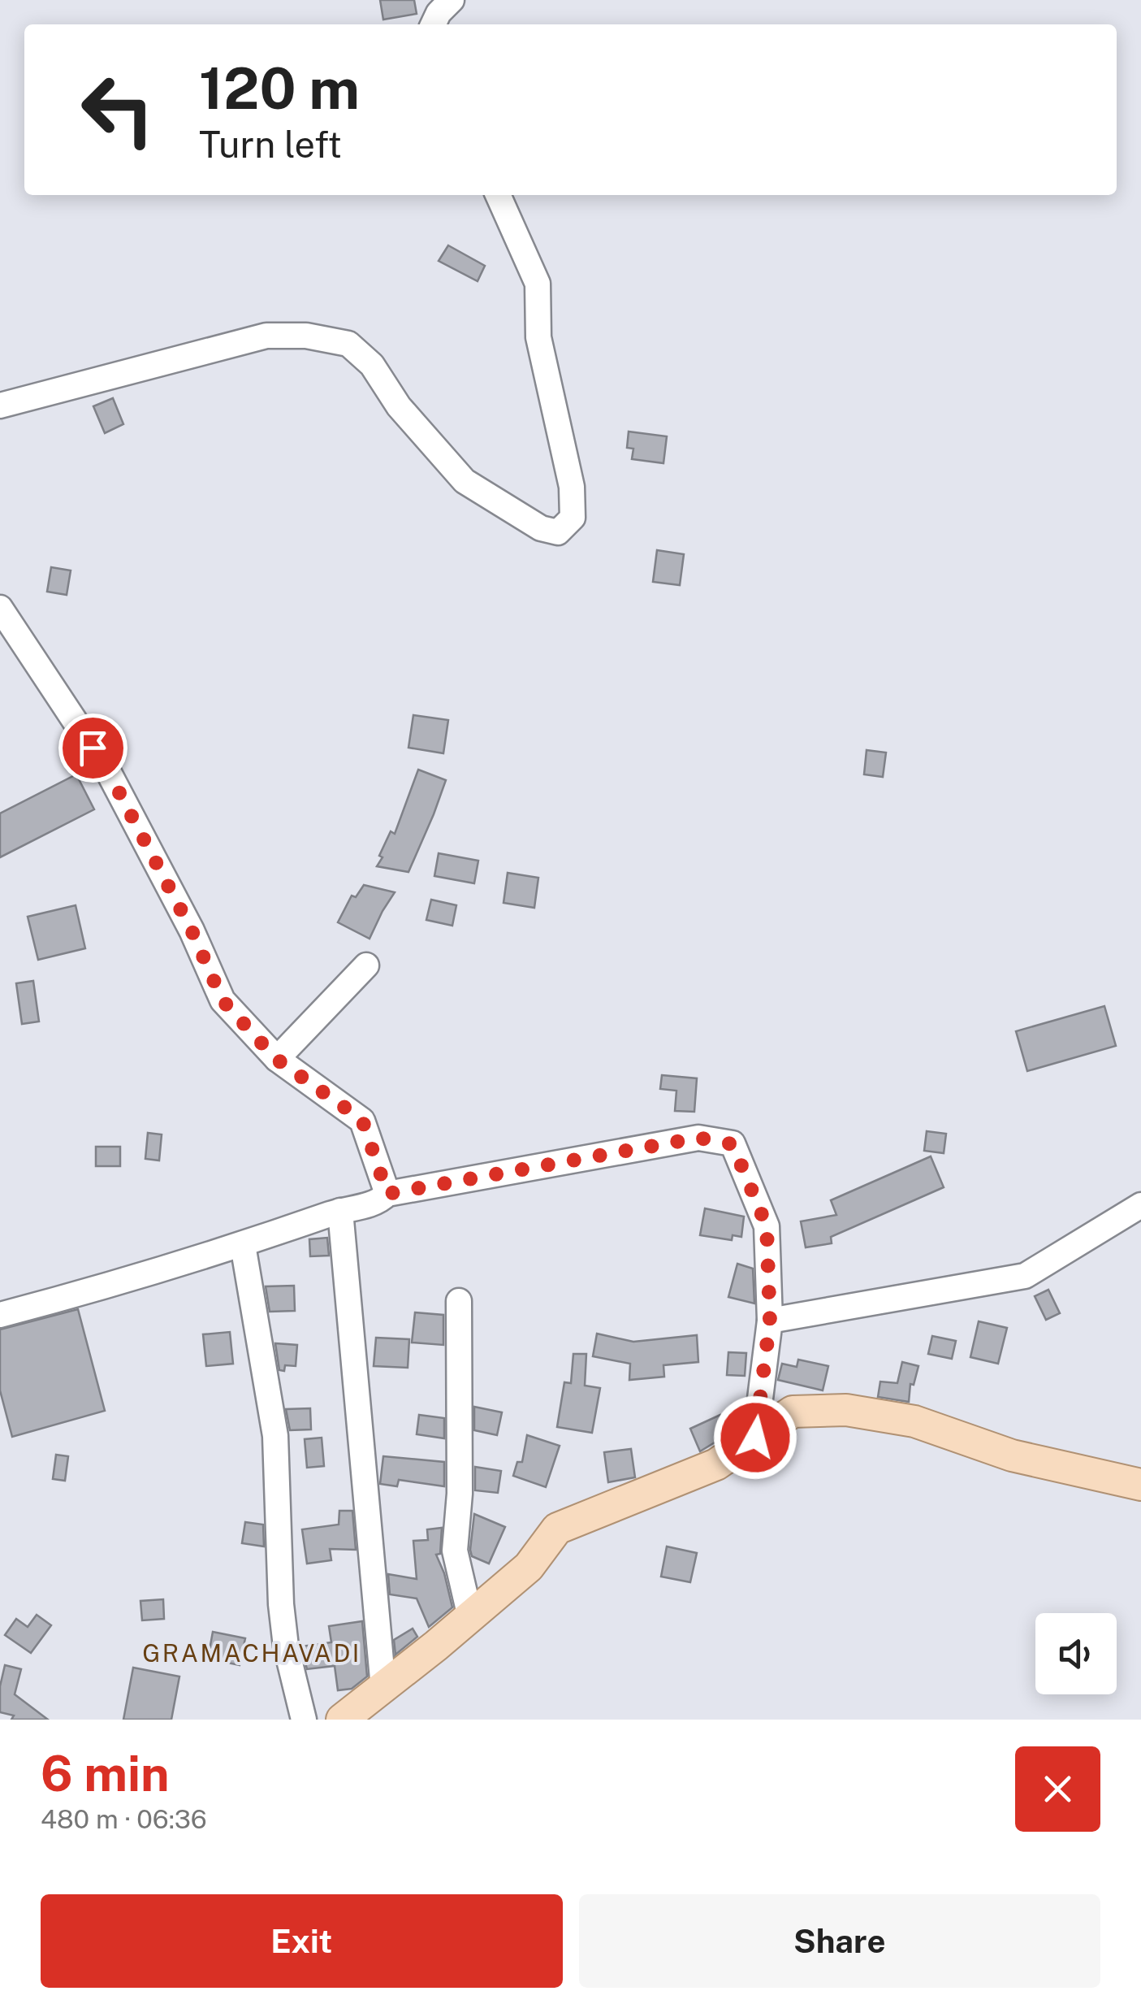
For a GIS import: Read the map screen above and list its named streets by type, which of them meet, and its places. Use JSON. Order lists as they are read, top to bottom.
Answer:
{
  "districts": ["GRAMACHAVADI"],
  "page": {
    "turn": ["120 m", "Turn left"],
    "heading": ["6 min", "480 m · 06:36"],
    "buttons": ["Exit", "Share"]
  }
}
